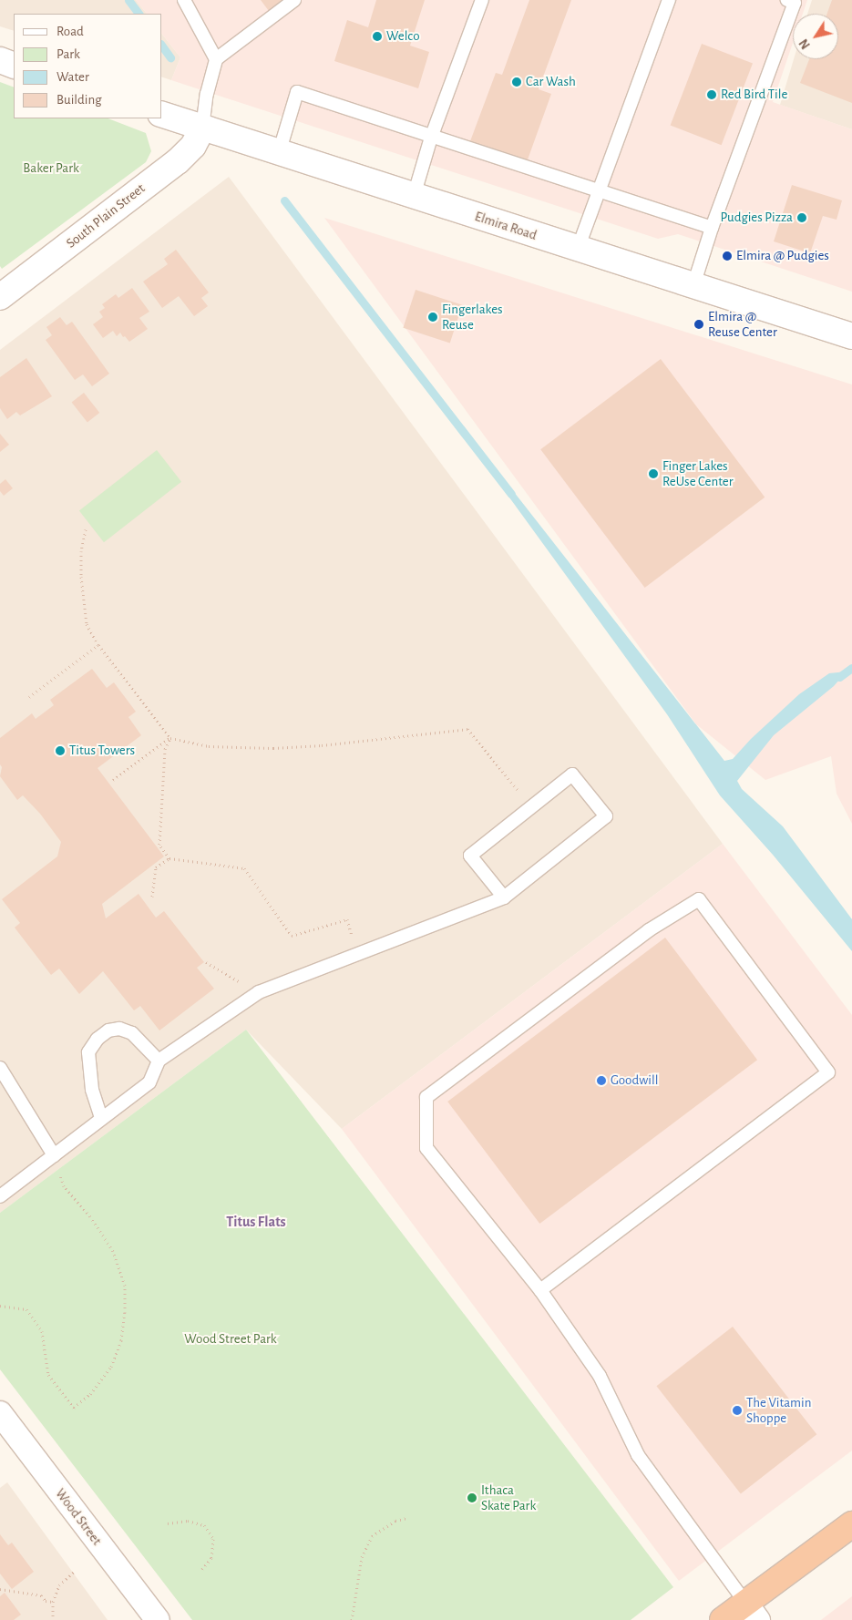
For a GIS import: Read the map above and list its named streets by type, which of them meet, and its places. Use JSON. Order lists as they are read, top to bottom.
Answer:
{
  "streets": {
    "street": ["South Plain Street", "Elmira Road", "Wood Street"]
  },
  "crossings": [
    ["South Plain Street", "Elmira Road"]
  ],
  "districts": ["Titus Flats"],
  "parks": ["Baker Park", "Wood Street Park"],
  "places": [
    "Welco",
    "Car Wash",
    "Red Bird Tile",
    "Pudgies Pizza",
    "Elmira @ Pudgies",
    "Fingerlakes Reuse",
    "Elmira @ Reuse Center",
    "Finger Lakes ReUse Center",
    "Titus Towers",
    "Goodwill",
    "The Vitamin Shoppe",
    "Ithaca Skate Park"
  ],
  "legend": [
    "Road",
    "Park",
    "Water",
    "Building"
  ],
  "north": "bottom left"
}
